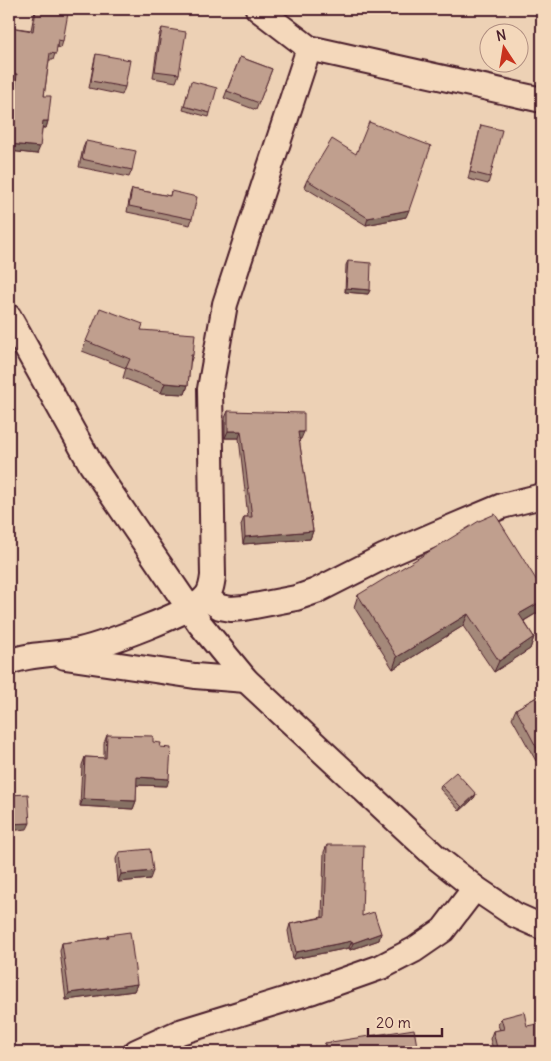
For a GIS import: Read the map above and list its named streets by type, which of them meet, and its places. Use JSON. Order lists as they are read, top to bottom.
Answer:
{
  "scale_bar": "20 m",
  "north": "top"
}
